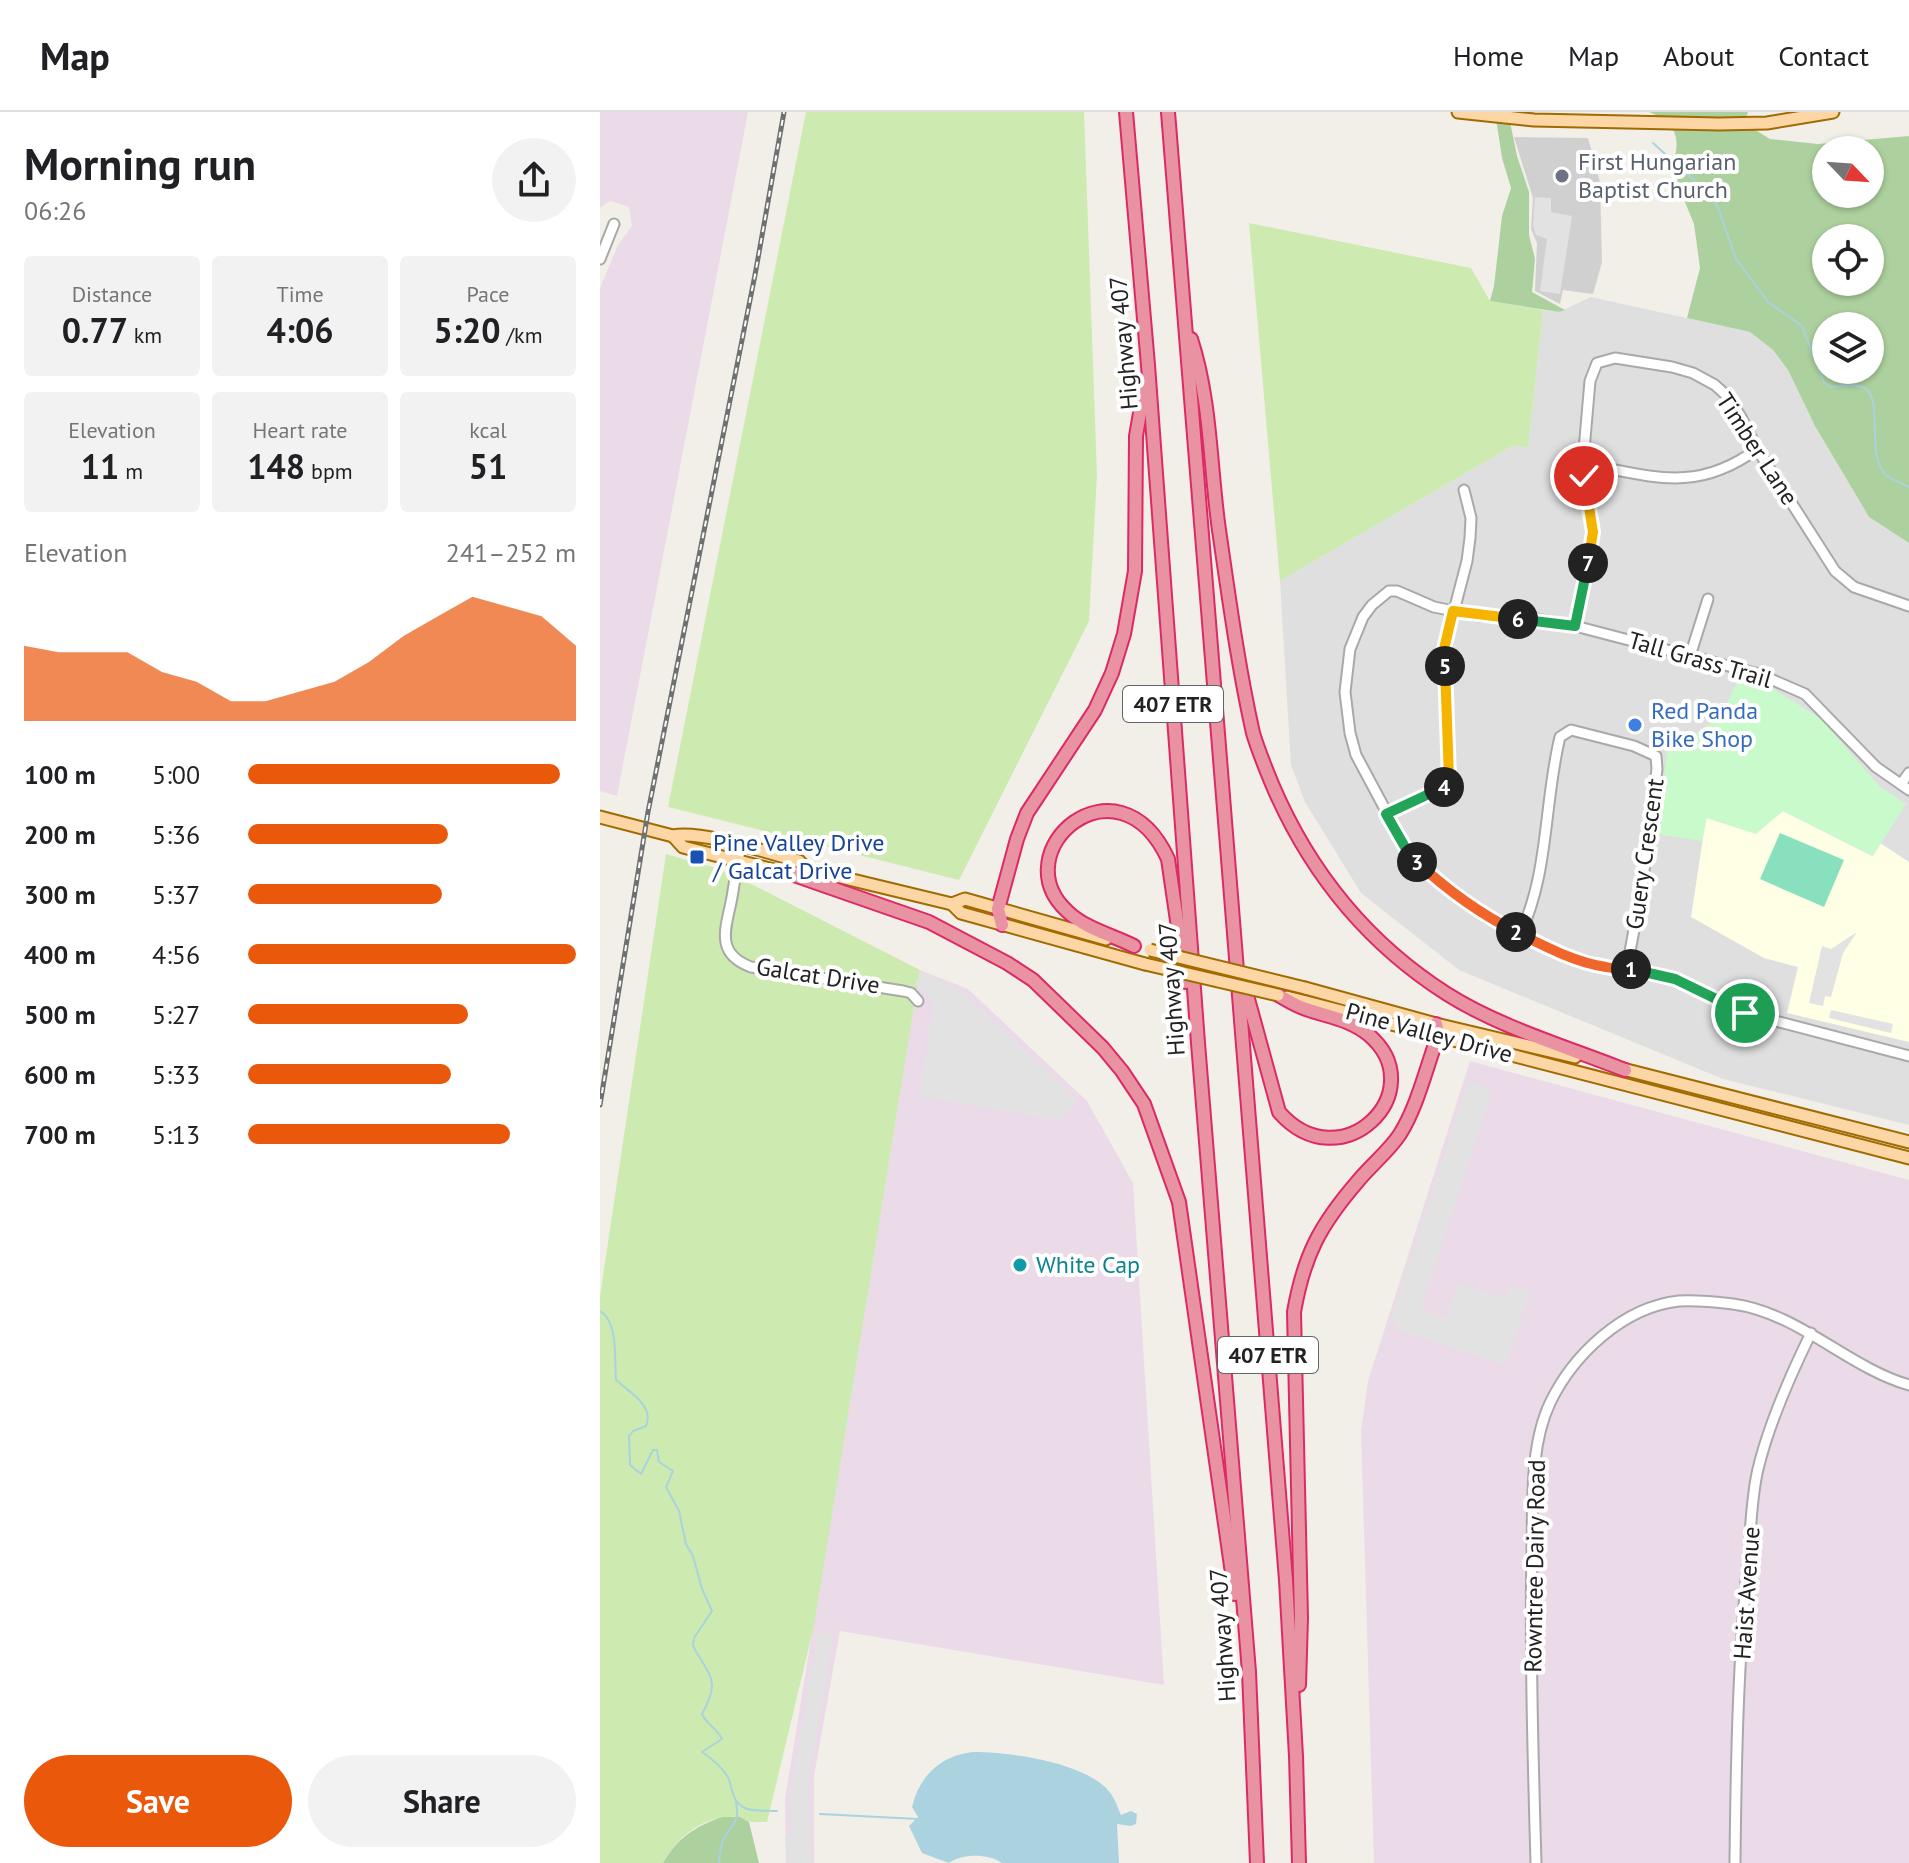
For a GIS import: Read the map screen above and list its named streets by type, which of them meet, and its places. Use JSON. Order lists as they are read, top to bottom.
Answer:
{
  "streets": {
    "highway": ["Highway 407", "407 ETR"],
    "main road": ["Pine Valley Drive"],
    "street": [
      "Timber Lane",
      "Tall Grass Trail",
      "Guery Crescent",
      "Galcat Drive",
      "Rowntree Dairy Road",
      "Haist Avenue"
    ]
  },
  "crossings": [
    ["Timber Lane", "Tall Grass Trail"],
    ["Galcat Drive", "Pine Valley Drive"],
    ["Rowntree Dairy Road", "Haist Avenue"]
  ],
  "places": {
    "other": ["First Hungarian Baptist Church", "Red Panda Bike Shop", "White Cap"],
    "transit": ["Pine Valley Drive / Galcat Drive"]
  },
  "north": "bottom right",
  "page": {
    "header": "Map",
    "nav": [
      "Home",
      "Map",
      "About",
      "Contact"
    ],
    "heading": ["Morning run", "06:26"],
    "stats": [
      ["Distance", "0.77 km"],
      ["Time", "4:06"],
      ["Pace", "5:20 /km"],
      ["Elevation", "11 m"],
      ["Heart rate", "148 bpm"],
      ["kcal", "51"]
    ],
    "chart": ["Elevation", "241–252 m"],
    "pins": [
      "7",
      "6",
      "5",
      "4",
      "3",
      "2",
      "1"
    ],
    "list": [
      {
        "name": "100 m",
        "note": "5:00"
      },
      {
        "name": "200 m",
        "note": "5:36"
      },
      {
        "name": "300 m",
        "note": "5:37"
      },
      {
        "name": "400 m",
        "note": "4:56"
      },
      {
        "name": "500 m",
        "note": "5:27"
      },
      {
        "name": "600 m",
        "note": "5:33"
      },
      {
        "name": "700 m",
        "note": "5:13"
      }
    ],
    "buttons": ["Save", "Share"]
  }
}
